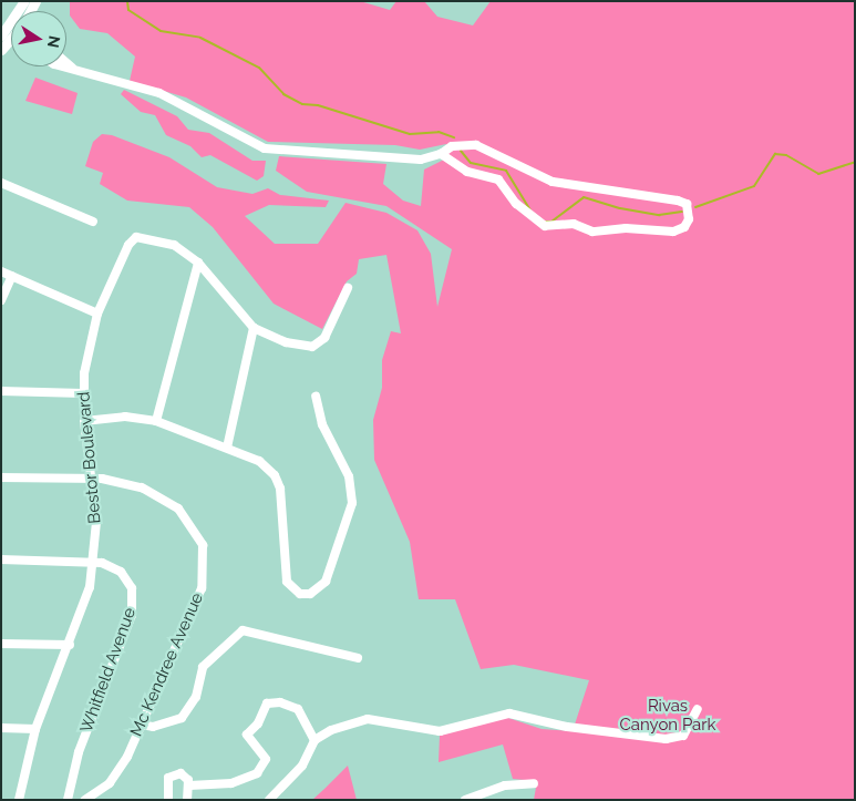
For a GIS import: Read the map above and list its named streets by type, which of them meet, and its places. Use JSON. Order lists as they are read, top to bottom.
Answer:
{
  "streets": {
    "street": ["Bestor Boulevard", "Mc Kendree Avenue", "Whitfield Avenue"]
  },
  "crossings": [
    ["Bestor Boulevard", "Mc Kendree Avenue"],
    ["Bestor Boulevard", "Whitfield Avenue"]
  ],
  "parks": ["Rivas Canyon Park"],
  "north": "right"
}
